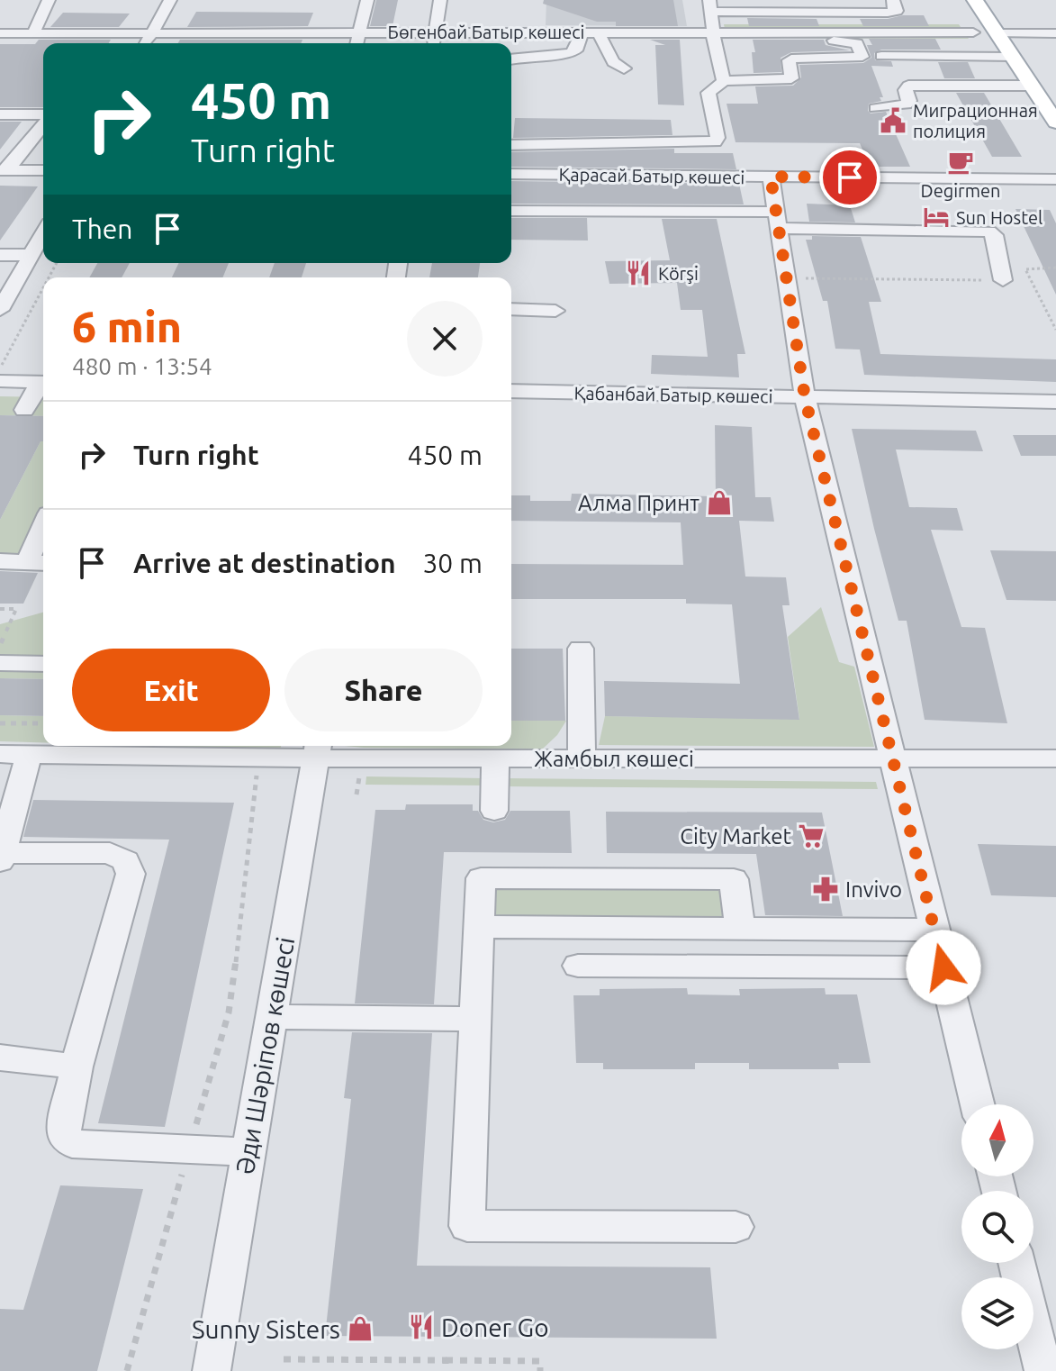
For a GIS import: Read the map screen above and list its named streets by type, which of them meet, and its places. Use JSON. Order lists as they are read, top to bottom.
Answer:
{
  "streets": {
    "street": [
      "Бөгенбай Батыр көшесі",
      "Қарасай Батыр көшесі",
      "Қабанбай Батыр көшесі",
      "Жамбыл көшесі",
      "Әди Шәріпов көшесі"
    ]
  },
  "crossings": [
    ["Жамбыл көшесі", "Әди Шәріпов көшесі"]
  ],
  "places": {
    "public building": ["Миграционная полиция"],
    "cafe": ["Degirmen"],
    "hotel": ["Sun Hostel"],
    "restaurant": ["Körşi", "Doner Go"],
    "shop": ["Алма Принт", "Sunny Sisters"],
    "supermarket": ["City Market"],
    "pharmacy": ["Invivo"]
  },
  "north": "top",
  "page": {
    "turn": ["450 m", "Turn right"],
    "then": "Then",
    "heading": ["6 min", "480 m · 13:54"],
    "list": [
      {
        "name": "Turn right",
        "value": "450 m"
      },
      {
        "name": "Arrive at destination",
        "value": "30 m"
      }
    ],
    "buttons": ["Exit", "Share"]
  }
}
